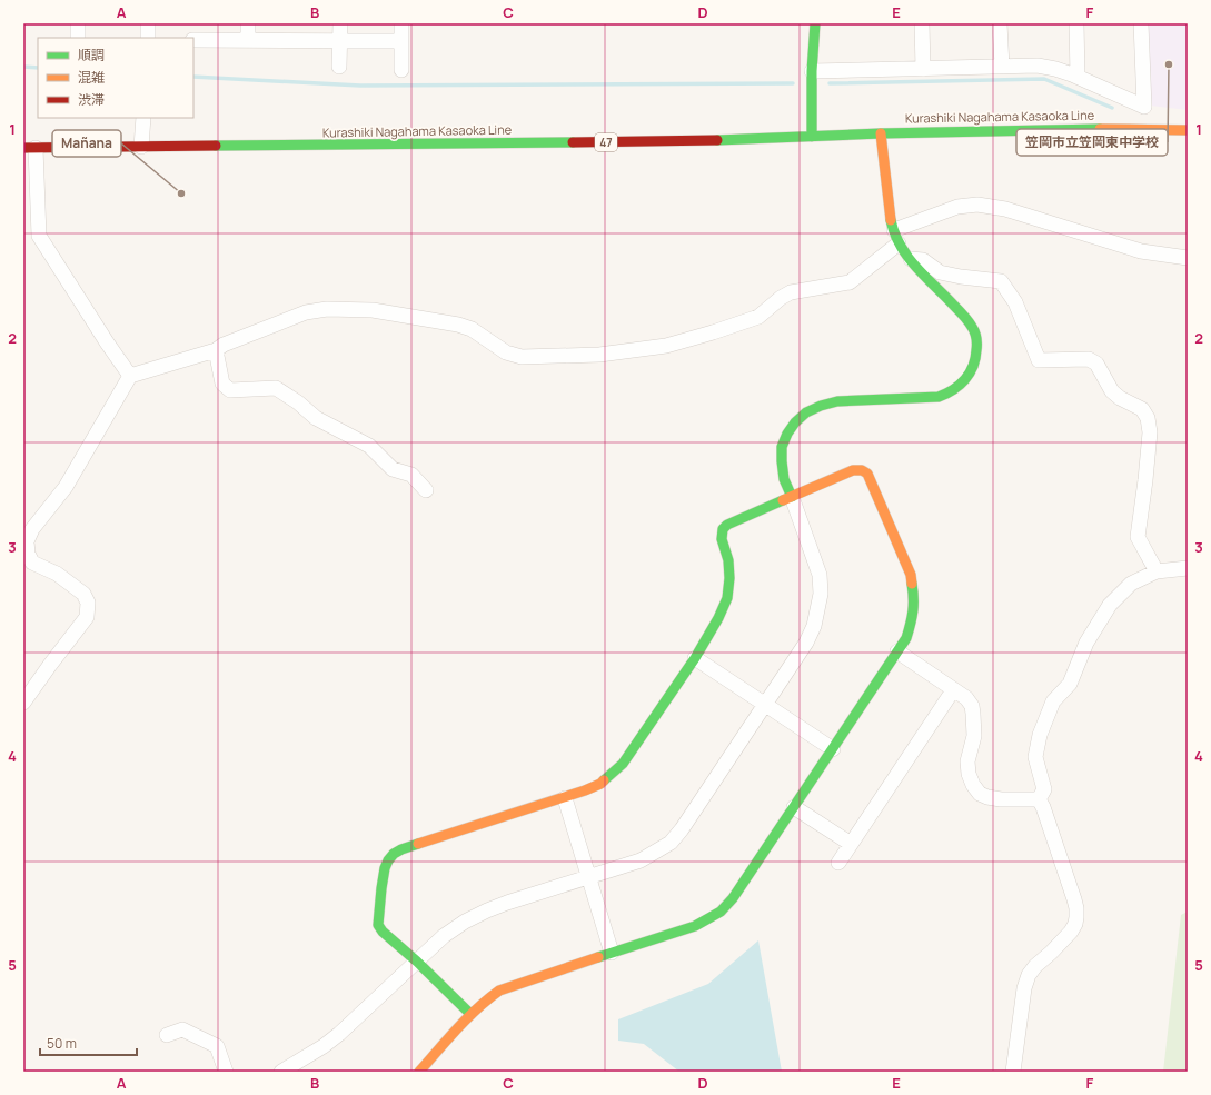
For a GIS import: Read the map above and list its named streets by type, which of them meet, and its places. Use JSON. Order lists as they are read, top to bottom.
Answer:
{
  "streets": {
    "street": ["Kurashiki Nagahama Kasaoka Line", "47"]
  },
  "places": ["笠岡市立笠岡東中学校", "Mañana"],
  "legend": ["順調", "混雑", "渋滞"],
  "scale_bar": "50 m",
  "grid": {
    "columns": [
      "A",
      "B",
      "C",
      "D",
      "E",
      "F"
    ],
    "rows": [
      "1",
      "2",
      "3",
      "4",
      "5"
    ]
  }
}
